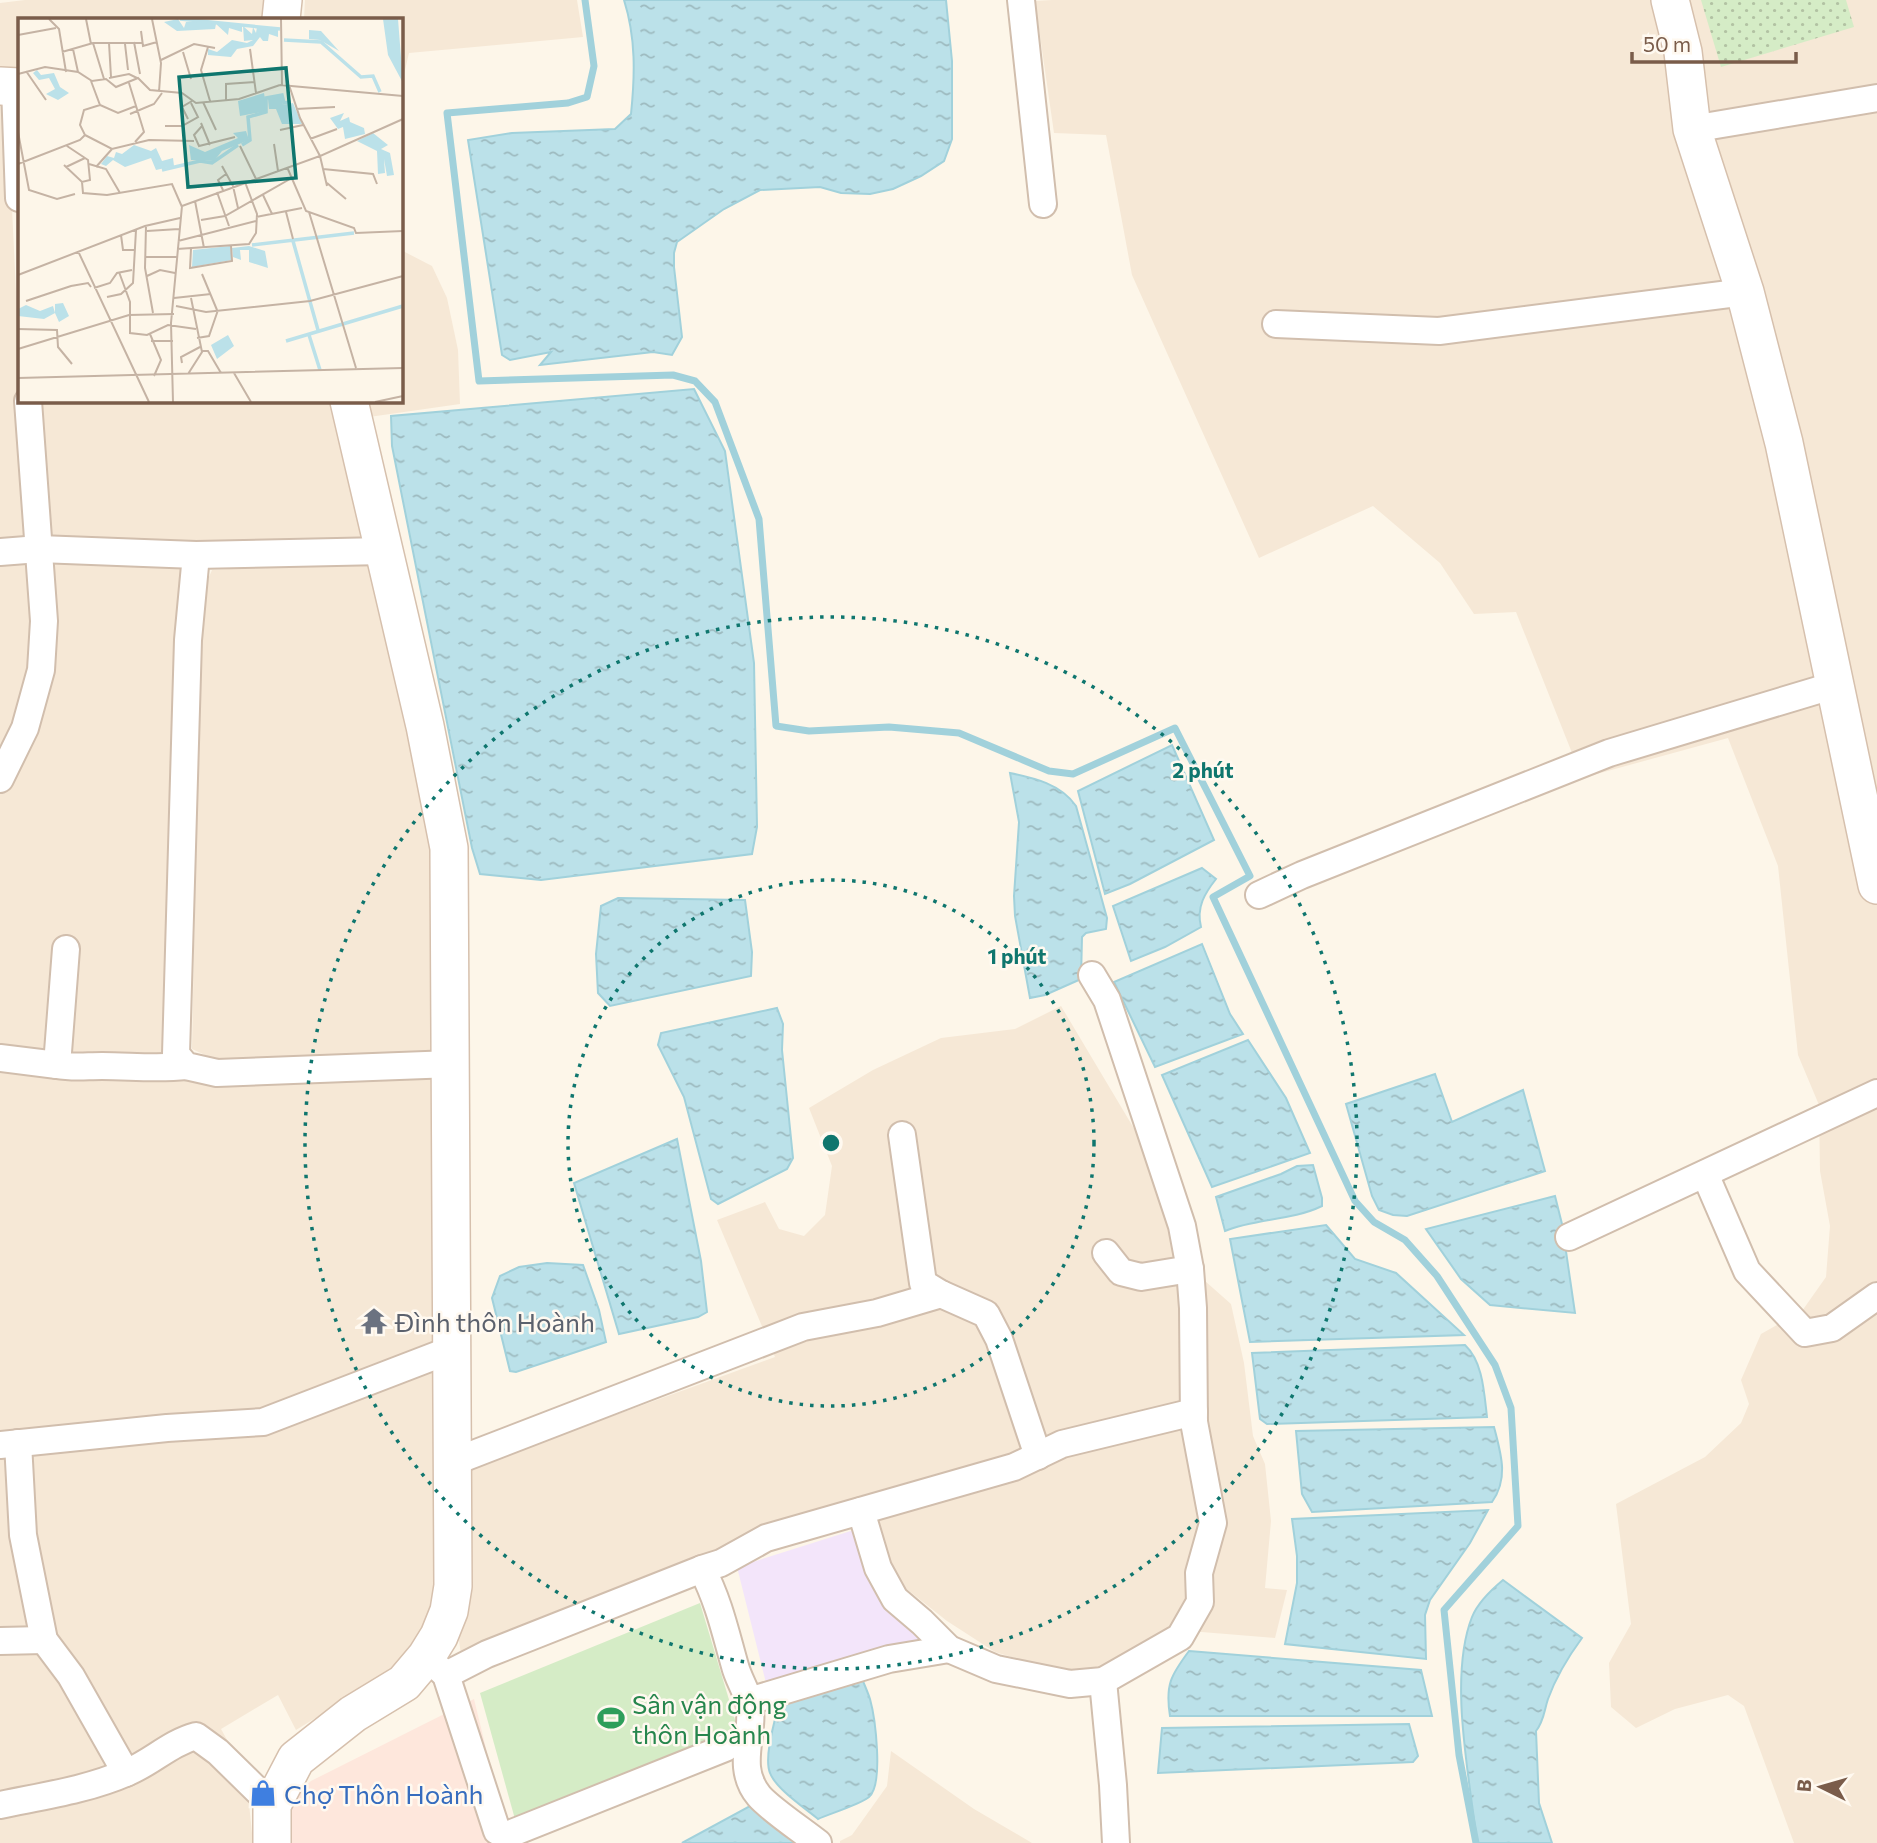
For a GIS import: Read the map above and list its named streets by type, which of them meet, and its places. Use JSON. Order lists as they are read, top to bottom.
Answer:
{
  "places": {
    "temple": ["Đình thôn Hoành"],
    "sports": ["Sân vận động thôn Hoành"],
    "shop": ["Chợ Thôn Hoành"]
  },
  "scale_bar": "50 m",
  "north": "left",
  "rings": ["2 phút", "1 phút"]
}
